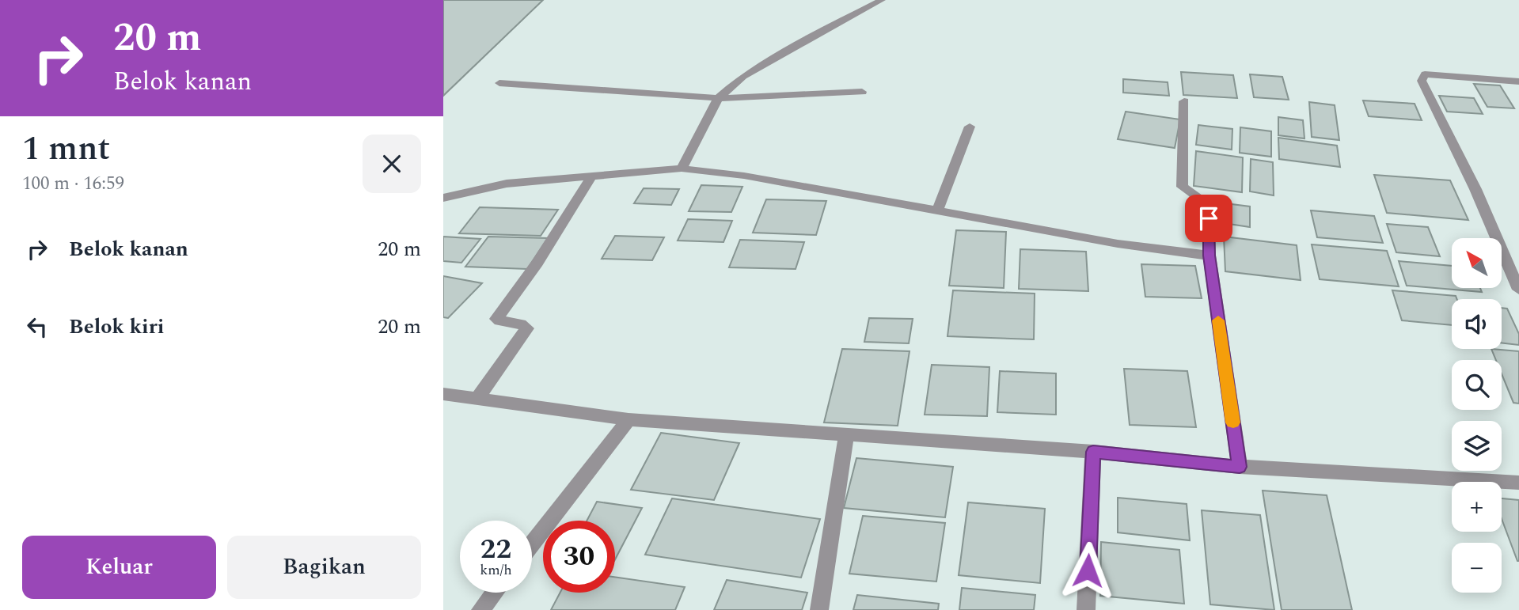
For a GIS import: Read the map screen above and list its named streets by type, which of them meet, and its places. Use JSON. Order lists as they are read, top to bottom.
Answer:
{
  "north": "top left",
  "page": {
    "turn": ["20 m", "Belok kanan"],
    "heading": ["1 mnt", "100 m · 16:59"],
    "list": [
      {
        "name": "Belok kanan",
        "value": "20 m"
      },
      {
        "name": "Belok kiri",
        "value": "20 m"
      }
    ],
    "map_buttons": ["+", "−"],
    "speed": "22 km/h",
    "limit": "30",
    "buttons": ["Keluar", "Bagikan"]
  }
}
